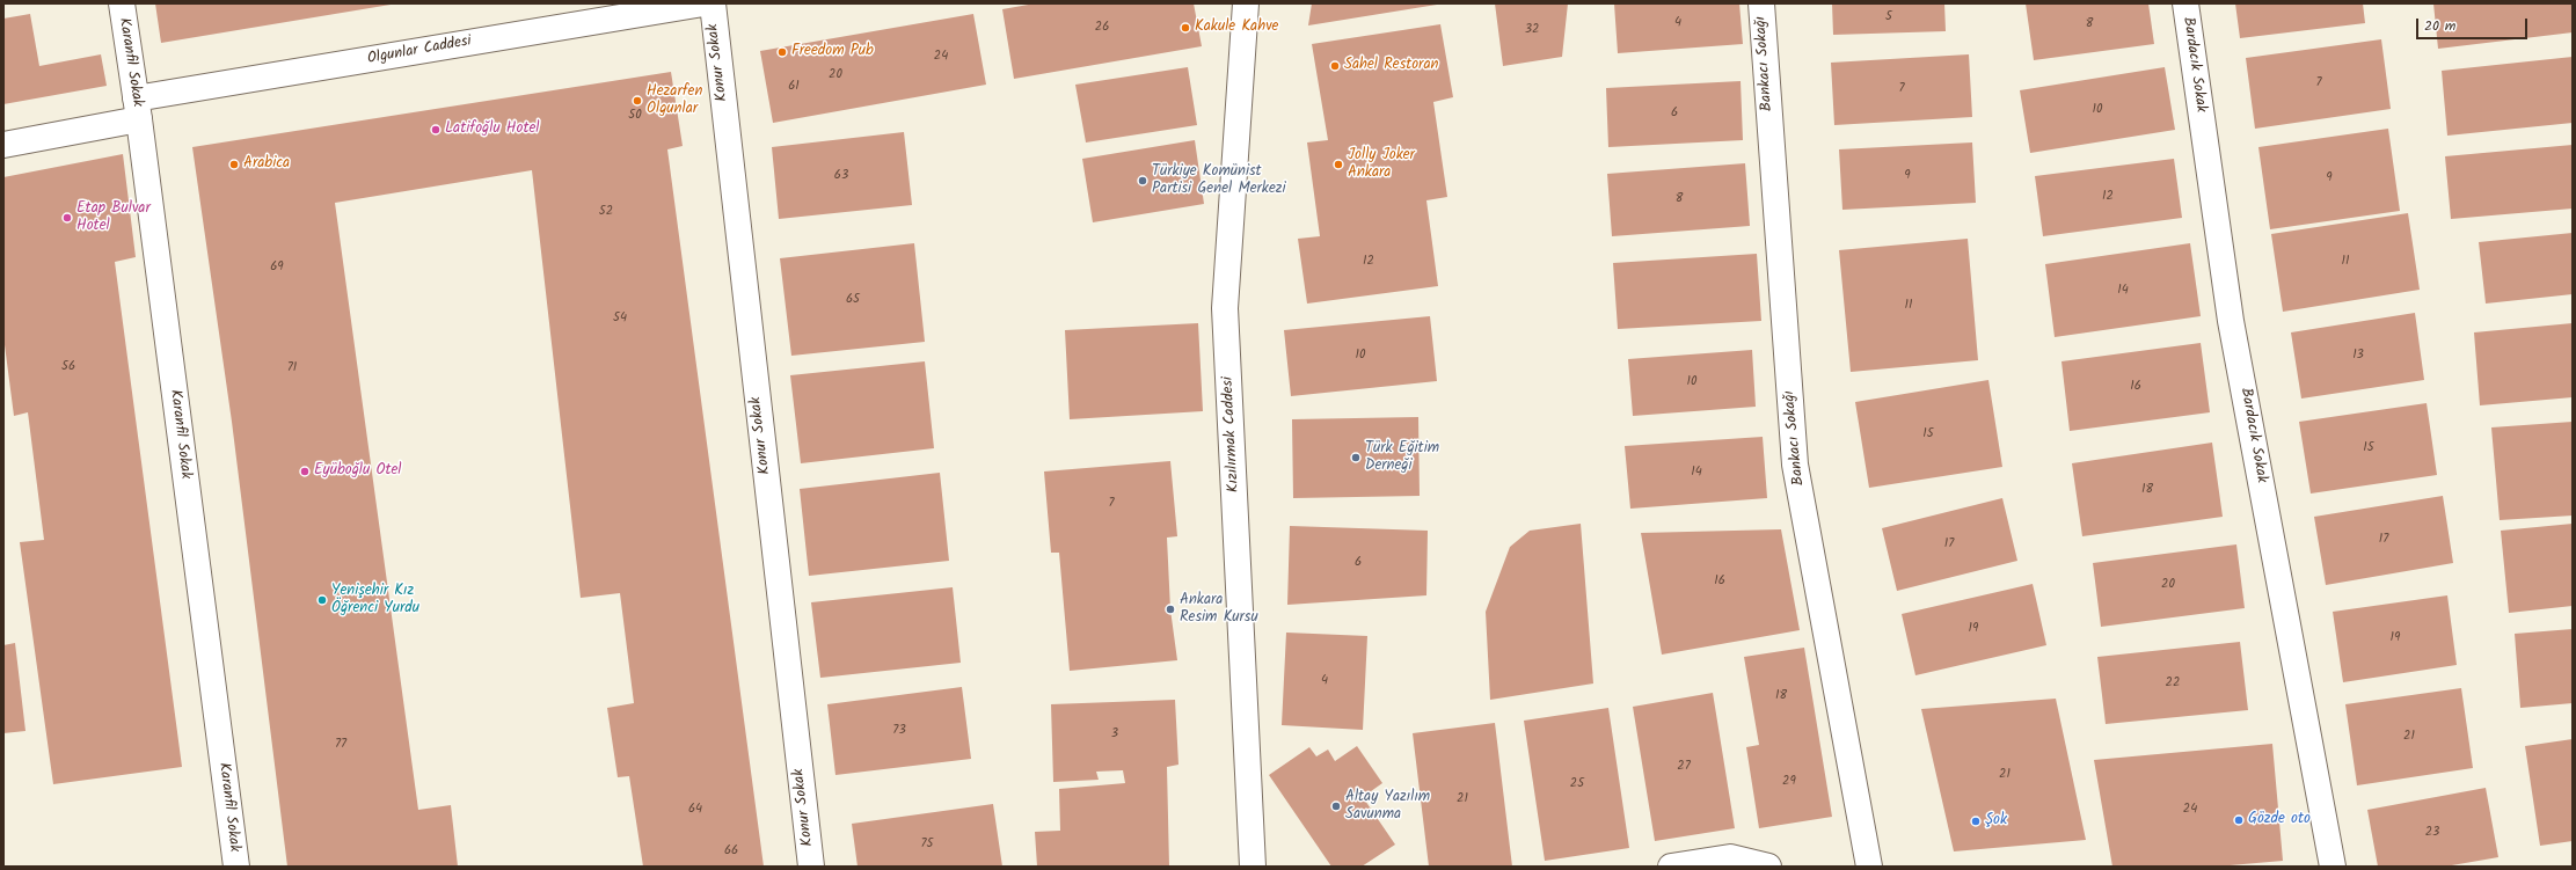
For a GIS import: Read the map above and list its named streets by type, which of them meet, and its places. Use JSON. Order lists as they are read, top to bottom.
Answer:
{
  "streets": {
    "street": [
      "Olgunlar Caddesi",
      "Karanfil Sokak",
      "Konur Sokak",
      "Bankacı Sokağı",
      "Bardacık Sokak",
      "Kızılırmak Caddesi"
    ]
  },
  "crossings": [
    ["Olgunlar Caddesi", "Karanfil Sokak"]
  ],
  "places": [
    "Kakule Kahve",
    "Freedom Pub",
    "Sahel Restoran",
    "Hezarfen Olgunlar",
    "Latifoğlu Hotel",
    "Arabica",
    "Jolly Joker Ankara",
    "Türkiye Komünist Partisi Genel Merkezi",
    "Etap Bulvar Hotel",
    "Türk Eğitim Derneği",
    "Eyüboğlu Otel",
    "Yenişehir Kız Öğrenci Yurdu",
    "Ankara Resim Kursu",
    "Altay Yazılım Savunma",
    "Gözde oto",
    "Şok"
  ],
  "house_numbers": [
    "5",
    "4",
    "8",
    "26",
    "32",
    "24",
    "20",
    "7",
    "61",
    "7",
    "10",
    "6",
    "50",
    "63",
    "9",
    "9",
    "12",
    "8",
    "52",
    "12",
    "11",
    "69",
    "14",
    "65",
    "11",
    "54",
    "10",
    "13",
    "56",
    "71",
    "10",
    "16",
    "15",
    "15",
    "14",
    "18",
    "7",
    "17",
    "17",
    "6",
    "16",
    "20",
    "19",
    "19",
    "4",
    "22",
    "18",
    "73",
    "3",
    "21",
    "77",
    "27",
    "21",
    "29",
    "25",
    "21",
    "64",
    "24",
    "23",
    "75",
    "66"
  ],
  "scale_bar": "20 m"
}
